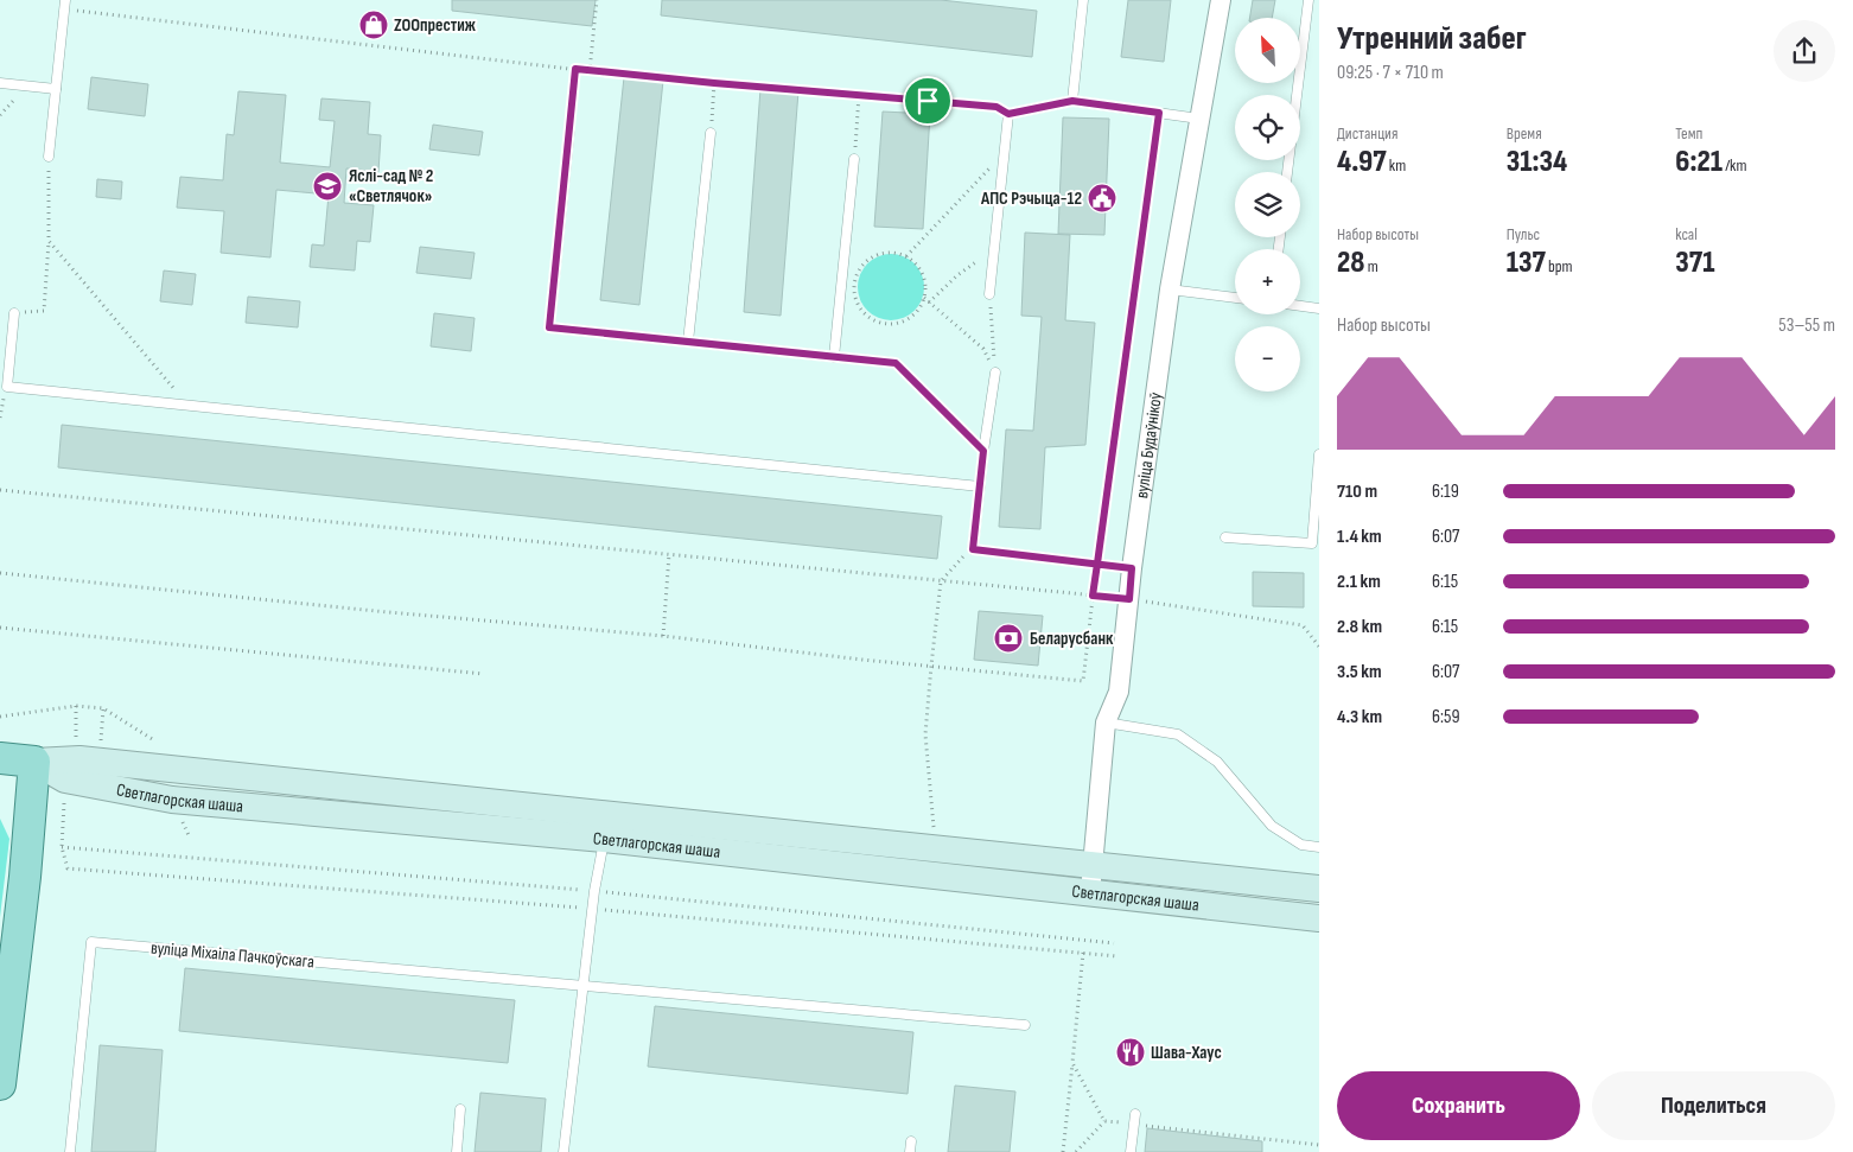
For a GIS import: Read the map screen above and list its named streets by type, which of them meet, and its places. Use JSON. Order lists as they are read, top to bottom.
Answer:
{
  "streets": {
    "main road": ["Светлагорская шаша"],
    "street": ["вуліца Будаўнікоў"],
    "lane": ["вуліца Міхаіла Пачкоўскага"]
  },
  "crossings": [
    ["вуліца Будаўнікоў", "Светлагорская шаша"]
  ],
  "places": {
    "shop": ["ZOOпрестиж"],
    "school or university": ["Яслі-сад № 2 «Светлячок»"],
    "public building": ["АПС Рэчыца-12"],
    "bank": ["Беларусбанк"],
    "restaurant": ["Шава-Хаус"]
  },
  "north": "top left",
  "page": {
    "heading": ["Утренний забег", "09:25 · 7 × 710 m"],
    "map_buttons": ["+", "−"],
    "stats": [
      ["Дистанция", "4.97 km"],
      ["Время", "31:34"],
      ["Темп", "6:21 /km"],
      ["Набор высоты", "28 m"],
      ["Пульс", "137 bpm"],
      ["kcal", "371"]
    ],
    "chart": ["Набор высоты", "53–55 m"],
    "list": [
      {
        "name": "710 m",
        "note": "6:19"
      },
      {
        "name": "1.4 km",
        "note": "6:07"
      },
      {
        "name": "2.1 km",
        "note": "6:15"
      },
      {
        "name": "2.8 km",
        "note": "6:15"
      },
      {
        "name": "3.5 km",
        "note": "6:07"
      },
      {
        "name": "4.3 km",
        "note": "6:59"
      }
    ],
    "buttons": ["Сохранить", "Поделиться"]
  }
}
